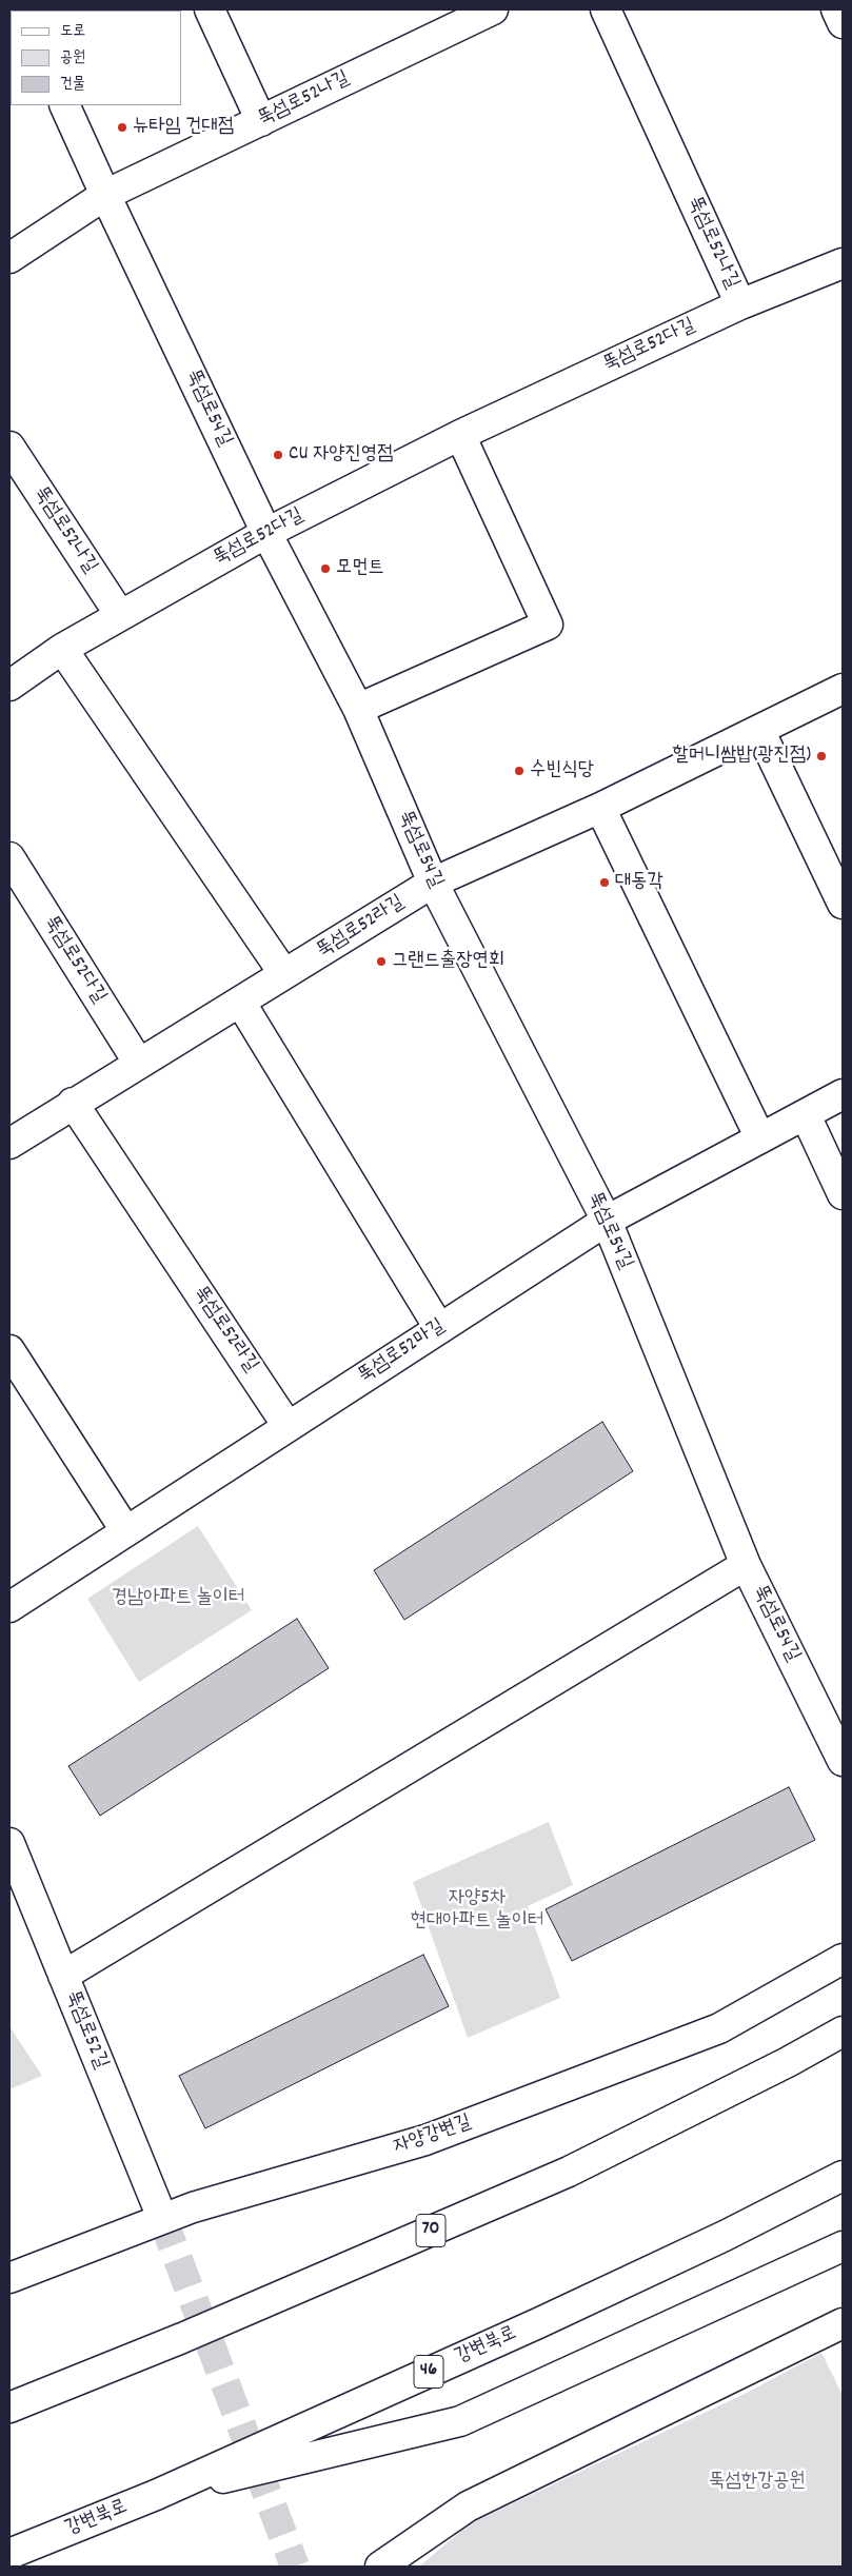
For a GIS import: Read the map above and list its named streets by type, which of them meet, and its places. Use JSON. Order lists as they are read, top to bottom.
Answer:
{
  "streets": {
    "main road": [
      "뚝섬로52나길",
      "뚝섬로52다길",
      "뚝섬로54길",
      "뚝섬로52라길",
      "뚝섬로52마길",
      "뚝섬로52길",
      "자양강변길",
      "70",
      "강변북로",
      "46"
    ]
  },
  "crossings": [
    ["뚝섬로52나길", "뚝섬로52다길"],
    ["뚝섬로52나길", "뚝섬로54길"],
    ["뚝섬로52다길", "뚝섬로54길"],
    ["뚝섬로52다길", "뚝섬로52라길"],
    ["뚝섬로54길", "뚝섬로52라길"],
    ["뚝섬로54길", "뚝섬로52마길"],
    ["뚝섬로52라길", "뚝섬로52마길"],
    ["뚝섬로52길", "자양강변길"]
  ],
  "parks": ["경남아파트 놀이터", "자양5차 현대아파트 놀이터", "뚝섬한강공원"],
  "places": [
    "뉴타임 건대점",
    "CU 자양진영점",
    "모먼트",
    "할머니쌈밥(광진점)",
    "수빈식당",
    "대동각",
    "그랜드출장연회"
  ],
  "legend": ["도로", "공원", "건물"]
}
